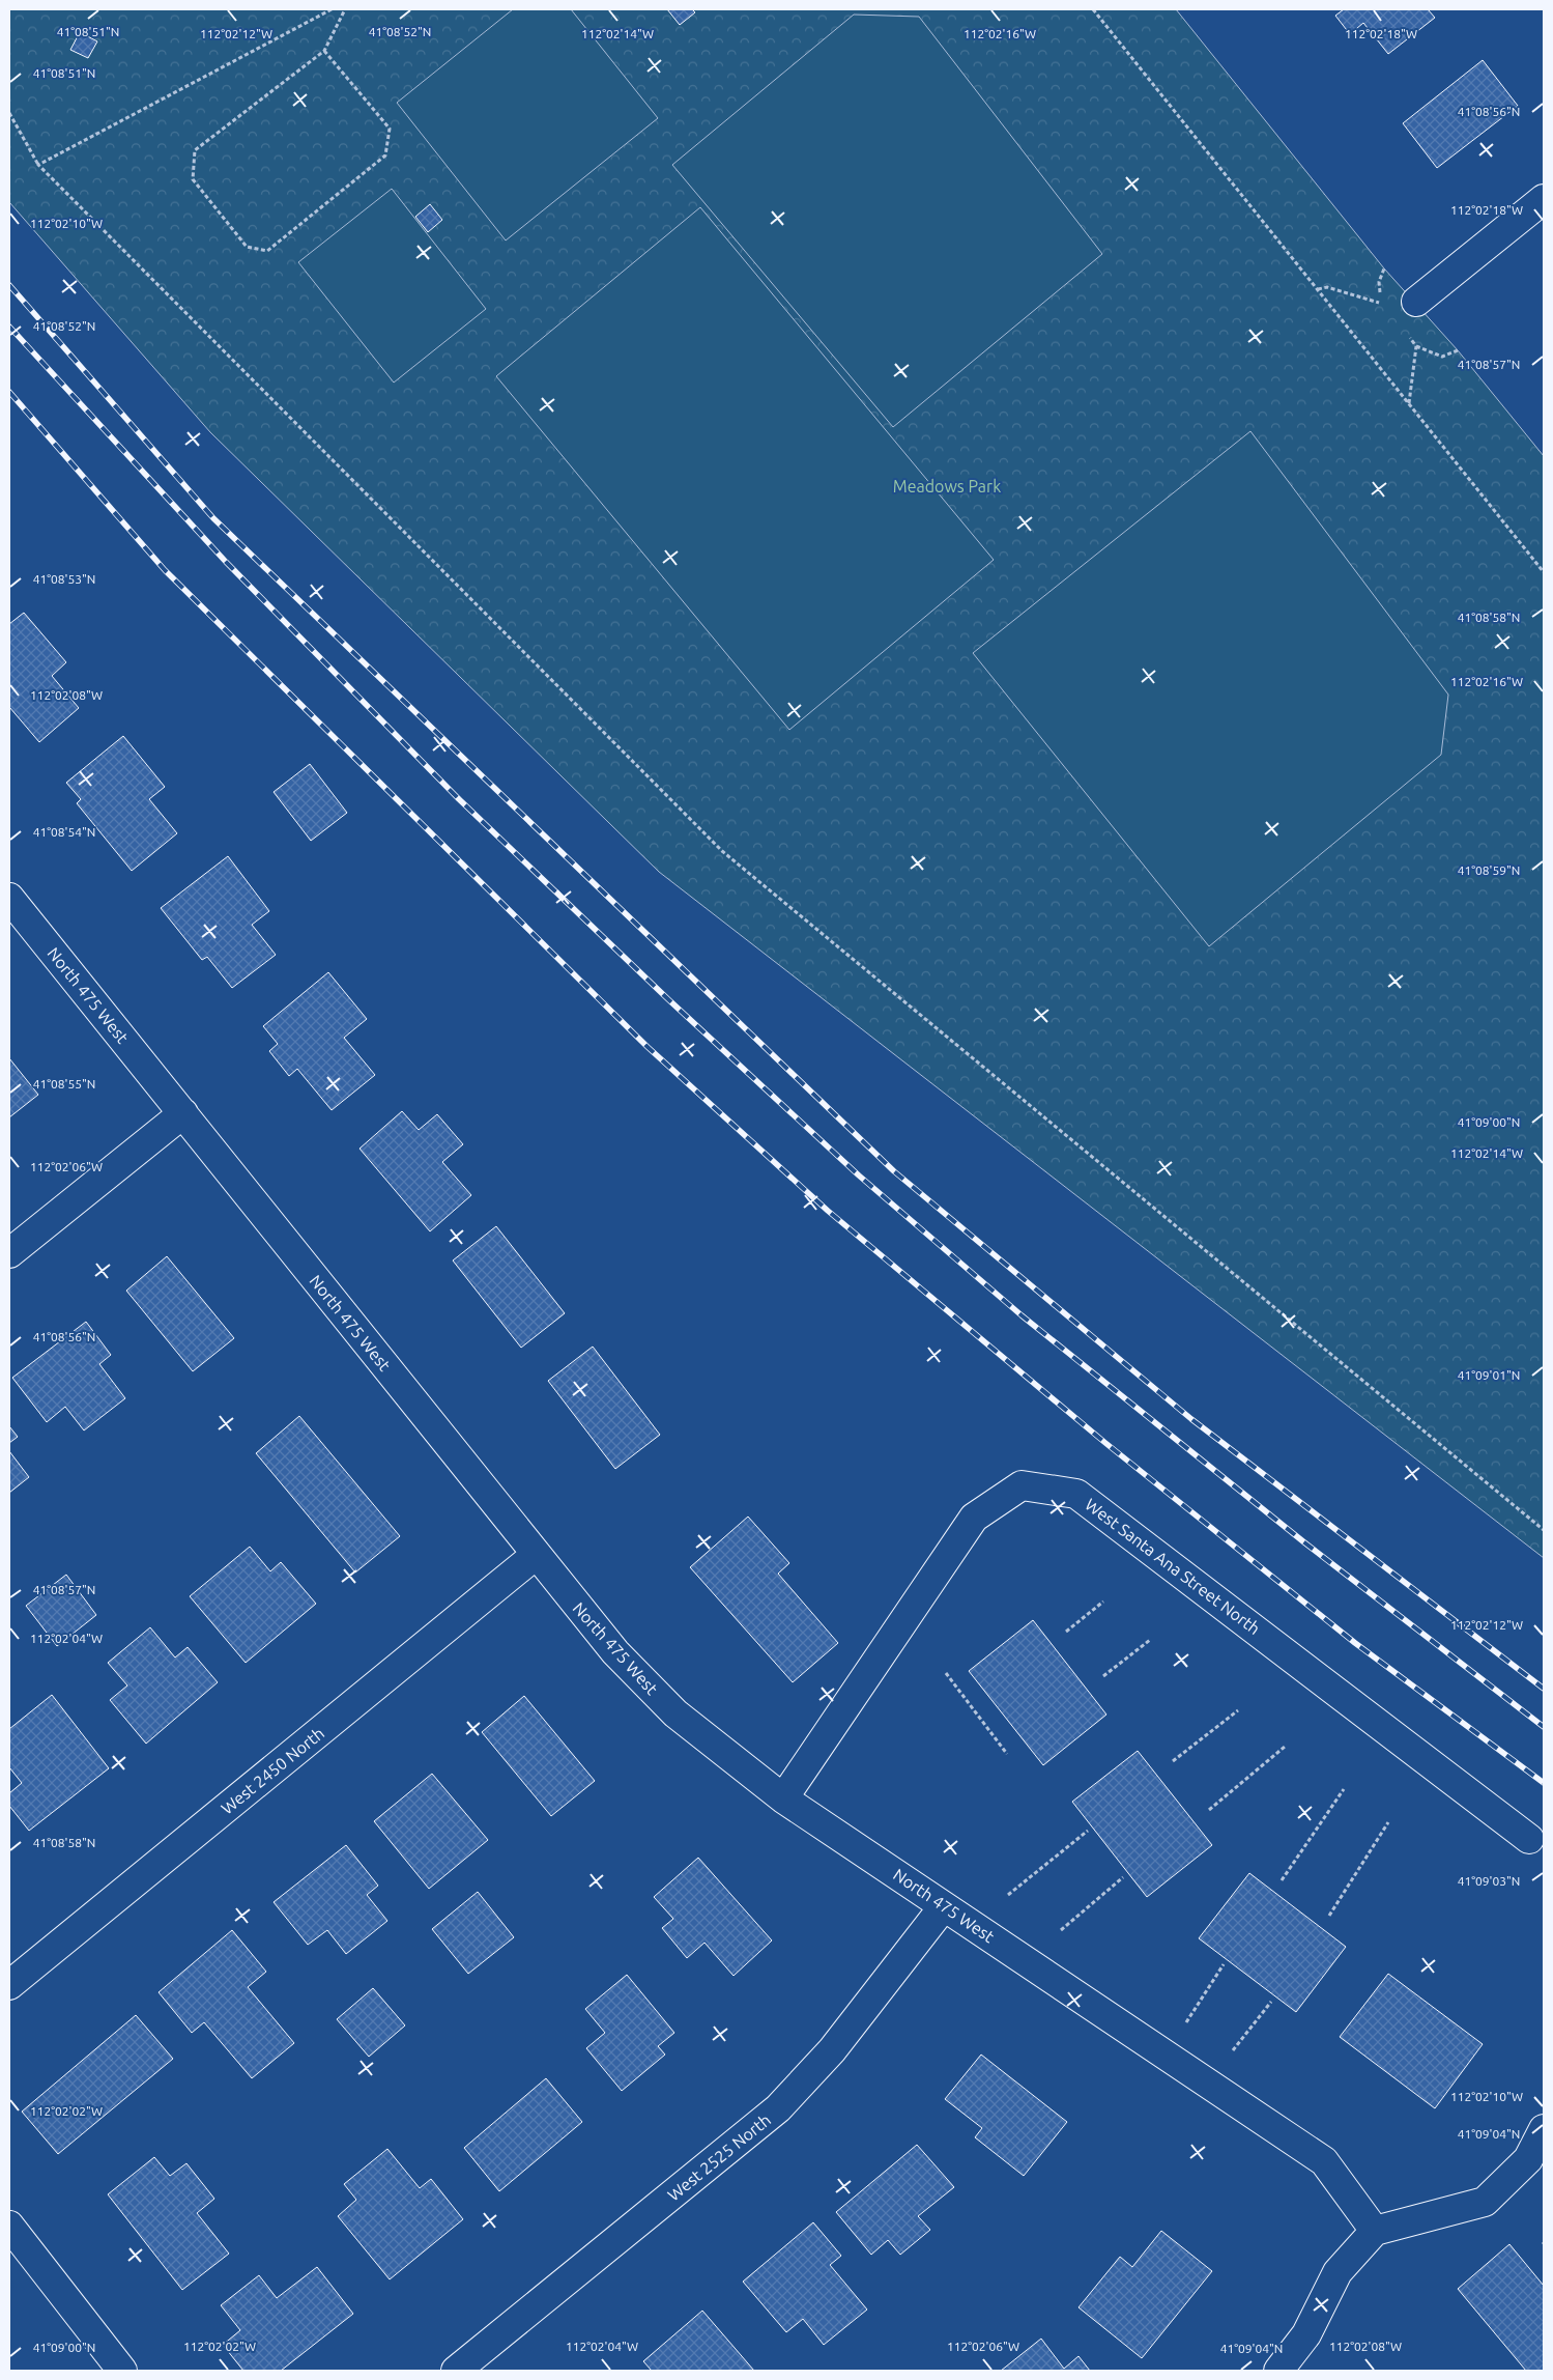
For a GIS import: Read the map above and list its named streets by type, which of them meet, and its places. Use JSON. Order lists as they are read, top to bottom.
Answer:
{
  "streets": {
    "street": [
      "North 475 West",
      "West Santa Ana Street North",
      "West 2450 North",
      "West 2525 North"
    ]
  },
  "crossings": [
    ["North 475 West", "West Santa Ana Street North"],
    ["North 475 West", "West 2450 North"],
    ["North 475 West", "West 2525 North"]
  ],
  "parks": ["Meadows Park"],
  "coordinates": [
    "41°08'51\"N",
    "41°08'52\"N",
    "112°02'12\"W",
    "112°02'14\"W",
    "112°02'18\"W",
    "112°02'16\"W",
    "41°08'56\"N",
    "112°02'10\"W",
    "41°08'57\"N",
    "41°08'53\"N",
    "41°08'58\"N",
    "112°02'08\"W",
    "41°08'54\"N",
    "41°08'59\"N",
    "41°08'55\"N",
    "41°09'00\"N",
    "112°02'06\"W",
    "41°09'01\"N",
    "112°02'04\"W",
    "41°09'03\"N",
    "112°02'02\"W",
    "41°09'04\"N"
  ]
}
